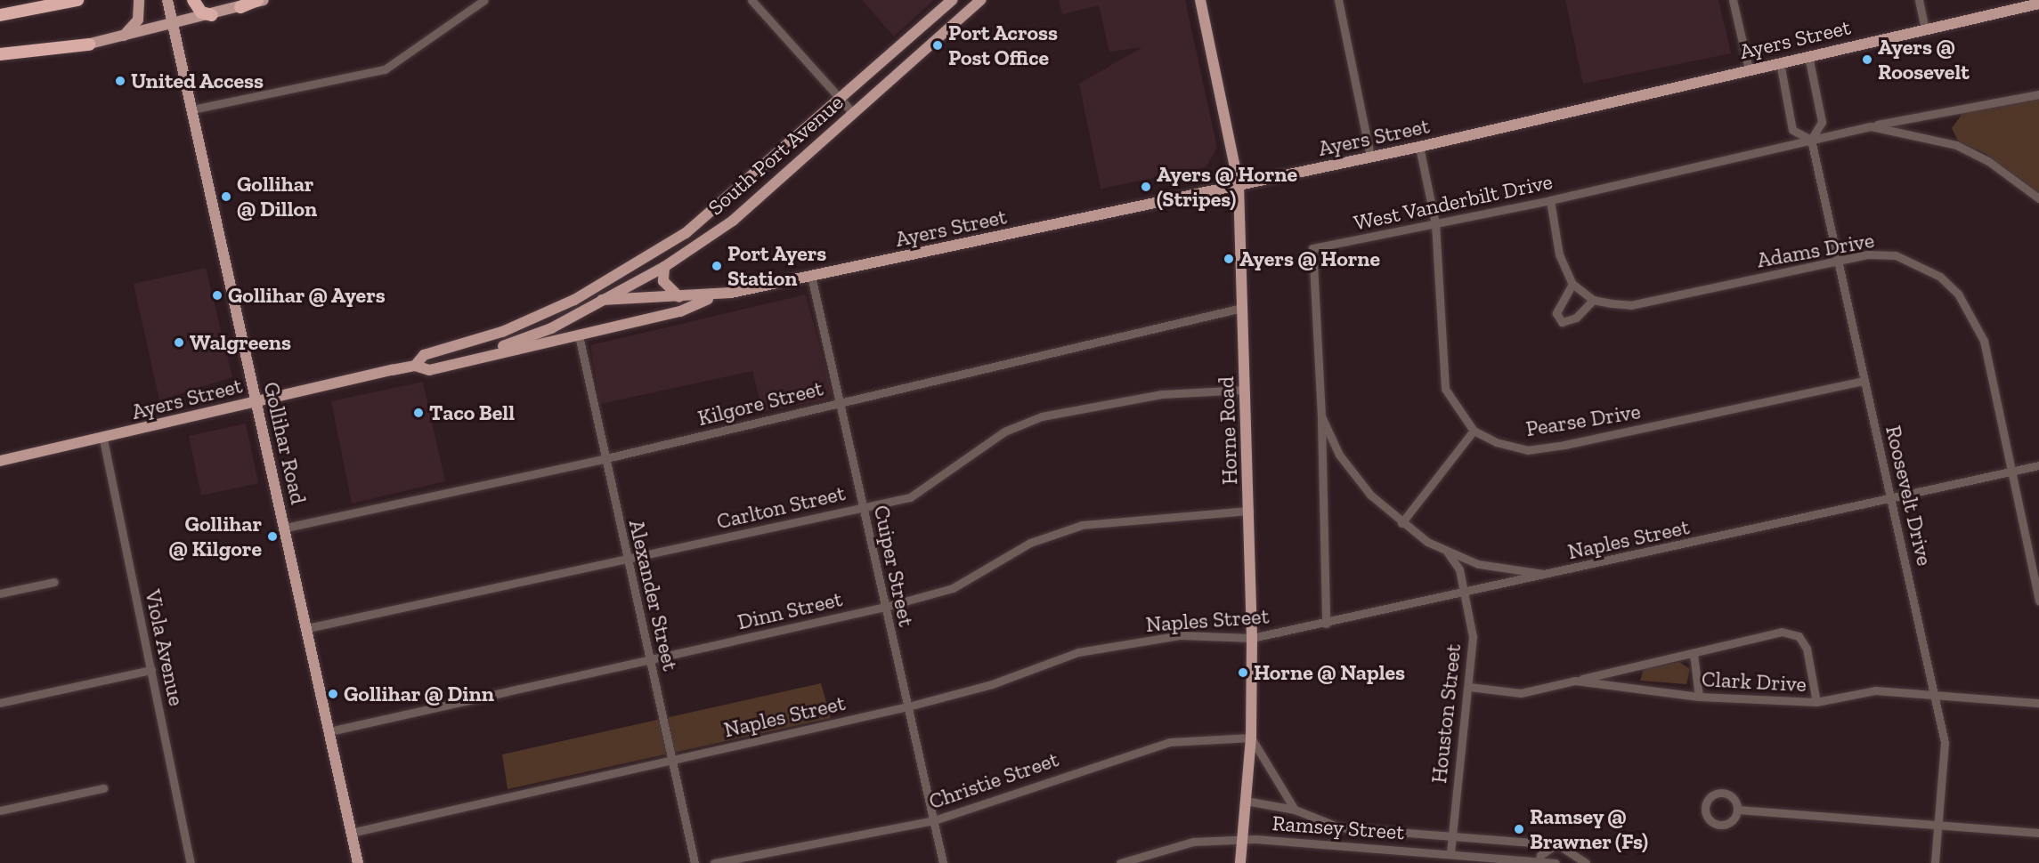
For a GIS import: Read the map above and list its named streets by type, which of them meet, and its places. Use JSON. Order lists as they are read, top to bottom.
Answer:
{
  "streets": {
    "main road": [
      "Ayers Street",
      "South Port Avenue",
      "Horne Road",
      "Gollihar Road"
    ],
    "street": [
      "West Vanderbilt Drive",
      "Adams Drive",
      "Kilgore Street",
      "Pearse Drive",
      "Roosevelt Drive",
      "Carlton Street",
      "Naples Street",
      "Cuiper Street",
      "Alexander Street",
      "Dinn Street",
      "Viola Avenue",
      "Clark Drive",
      "Houston Street",
      "Christie Street",
      "Ramsey Street"
    ]
  },
  "crossings": [
    ["Ayers Street", "South Port Avenue"],
    ["Ayers Street", "Pearse Drive"],
    ["Ayers Street", "Horne Road"],
    ["Ayers Street", "Gollihar Road"],
    ["Ayers Street", "Cuiper Street"],
    ["Ayers Street", "Alexander Street"],
    ["Ayers Street", "Viola Avenue"],
    ["West Vanderbilt Drive", "Pearse Drive"],
    ["West Vanderbilt Drive", "Roosevelt Drive"],
    ["West Vanderbilt Drive", "Naples Street"],
    ["West Vanderbilt Drive", "Houston Street"],
    ["Adams Drive", "Roosevelt Drive"],
    ["Adams Drive", "Naples Street"],
    ["Kilgore Street", "Horne Road"],
    ["Kilgore Street", "Gollihar Road"],
    ["Kilgore Street", "Cuiper Street"],
    ["Kilgore Street", "Alexander Street"],
    ["Pearse Drive", "Roosevelt Drive"],
    ["Horne Road", "Carlton Street"],
    ["Horne Road", "Naples Street"],
    ["Horne Road", "Dinn Street"],
    ["Horne Road", "Christie Street"],
    ["Horne Road", "Ramsey Street"],
    ["Gollihar Road", "Carlton Street"],
    ["Gollihar Road", "Naples Street"],
    ["Gollihar Road", "Dinn Street"],
    ["Roosevelt Drive", "Naples Street"],
    ["Roosevelt Drive", "Clark Drive"],
    ["Carlton Street", "Cuiper Street"],
    ["Carlton Street", "Alexander Street"],
    ["Naples Street", "Cuiper Street"],
    ["Naples Street", "Alexander Street"],
    ["Naples Street", "Houston Street"],
    ["Cuiper Street", "Dinn Street"],
    ["Cuiper Street", "Christie Street"],
    ["Alexander Street", "Dinn Street"],
    ["Clark Drive", "Houston Street"],
    ["Houston Street", "Ramsey Street"]
  ],
  "places": [
    "Port Across Post Office",
    "Ayers @ Roosevelt",
    "United Access",
    "Ayers @ Horne (Stripes)",
    "Gollihar @ Dillon",
    "Ayers @ Horne",
    "Port Ayers Station",
    "Gollihar @ Ayers",
    "Walgreens",
    "Taco Bell",
    "Gollihar @ Kilgore",
    "Horne @ Naples",
    "Gollihar @ Dinn",
    "Ramsey @ Brawner (Fs)"
  ]
}
